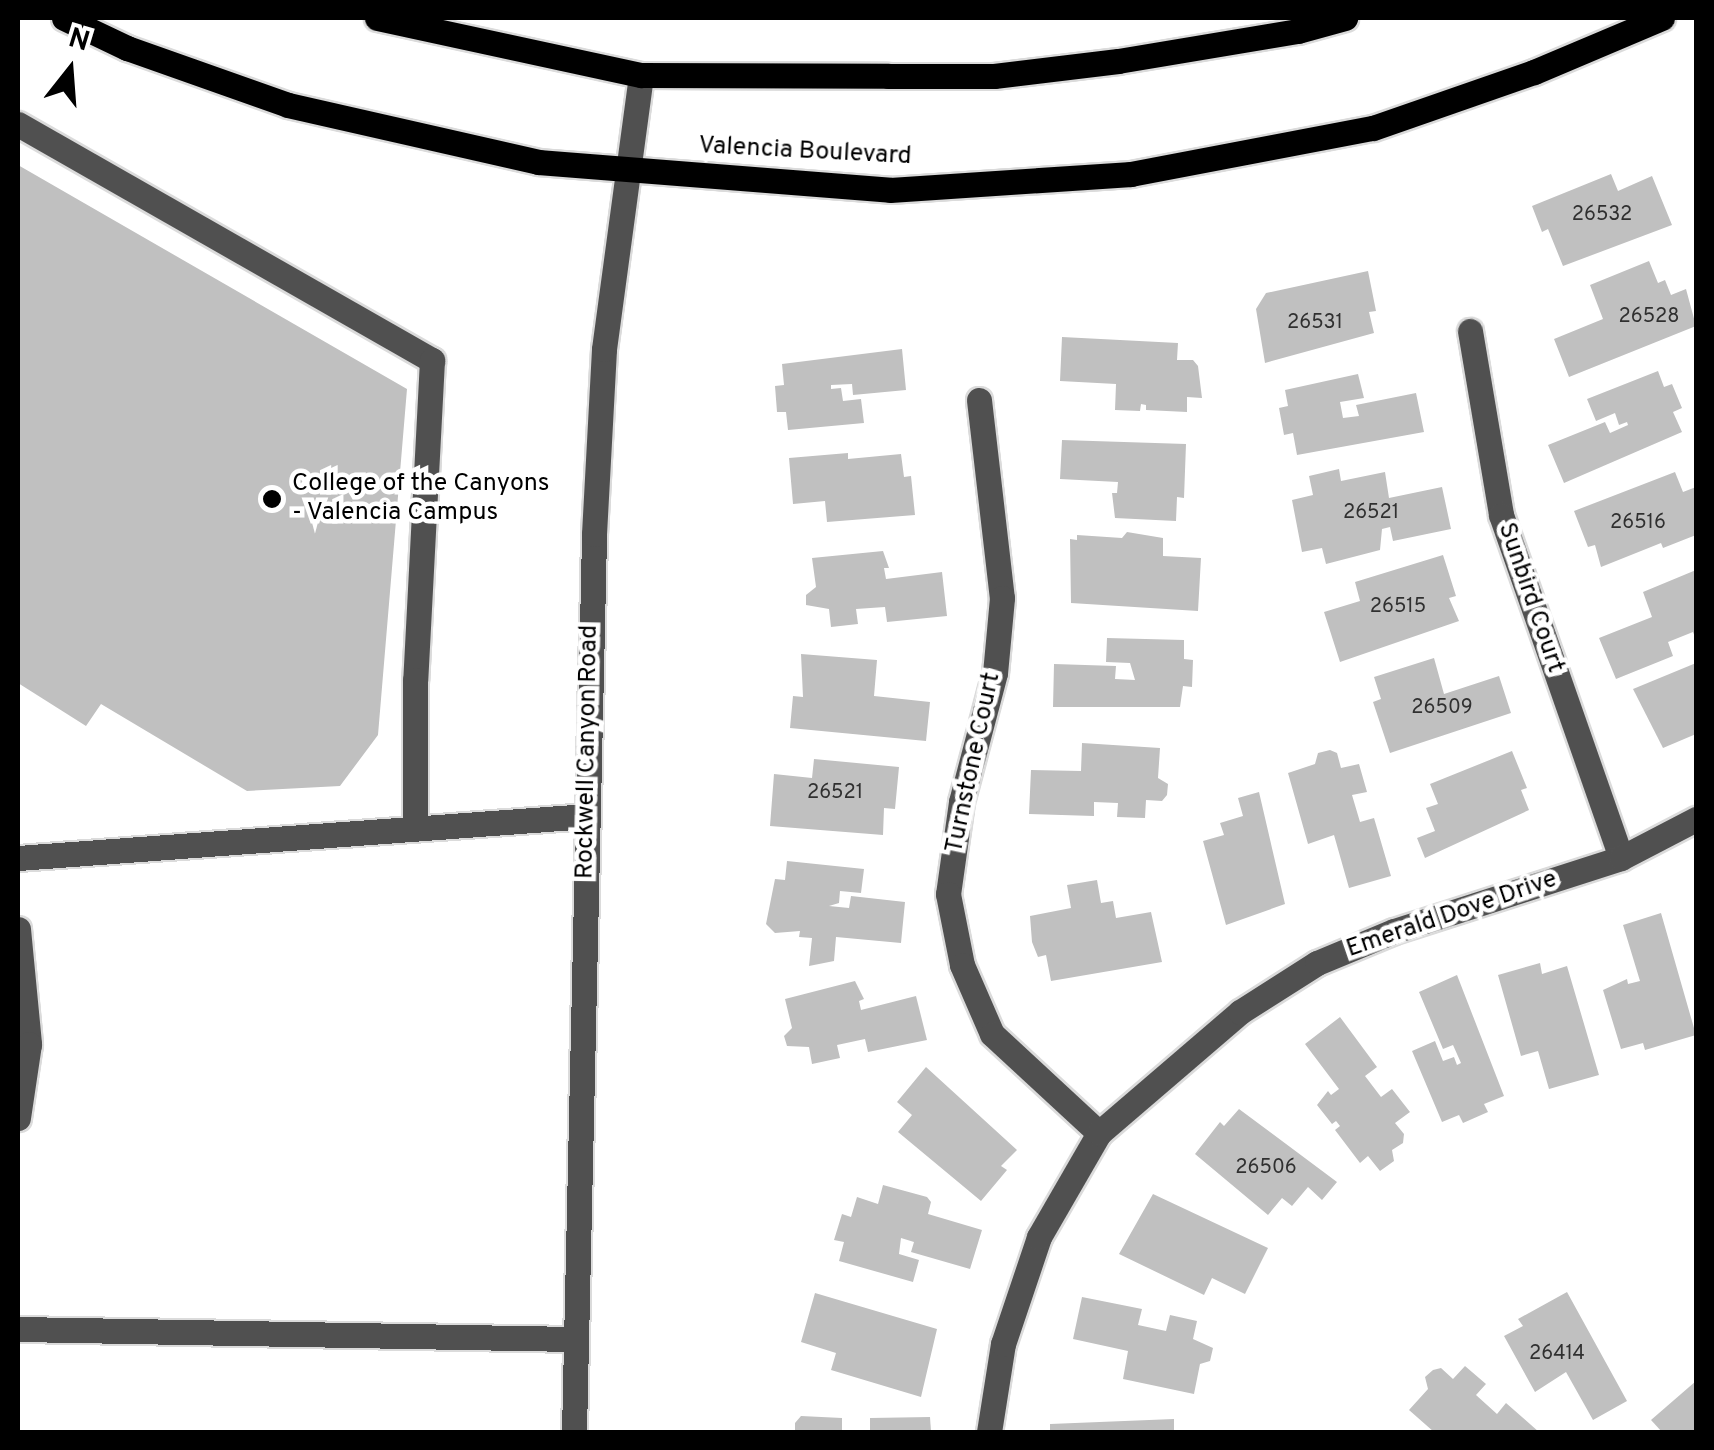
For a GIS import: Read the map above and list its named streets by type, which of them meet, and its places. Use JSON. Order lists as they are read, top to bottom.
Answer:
{
  "streets": {
    "main road": ["Valencia Boulevard"],
    "street": [
      "Sunbird Court",
      "Rockwell Canyon Road",
      "Turnstone Court",
      "Emerald Dove Drive"
    ]
  },
  "crossings": [
    ["Valencia Boulevard", "Rockwell Canyon Road"],
    ["Sunbird Court", "Emerald Dove Drive"],
    ["Turnstone Court", "Emerald Dove Drive"]
  ],
  "places": ["College of the Canyons - Valencia Campus"],
  "house_numbers": [
    "26532",
    "26528",
    "26531",
    "26521",
    "26516",
    "26515",
    "26509",
    "26521",
    "26506",
    "26414"
  ],
  "north": "top"
}
